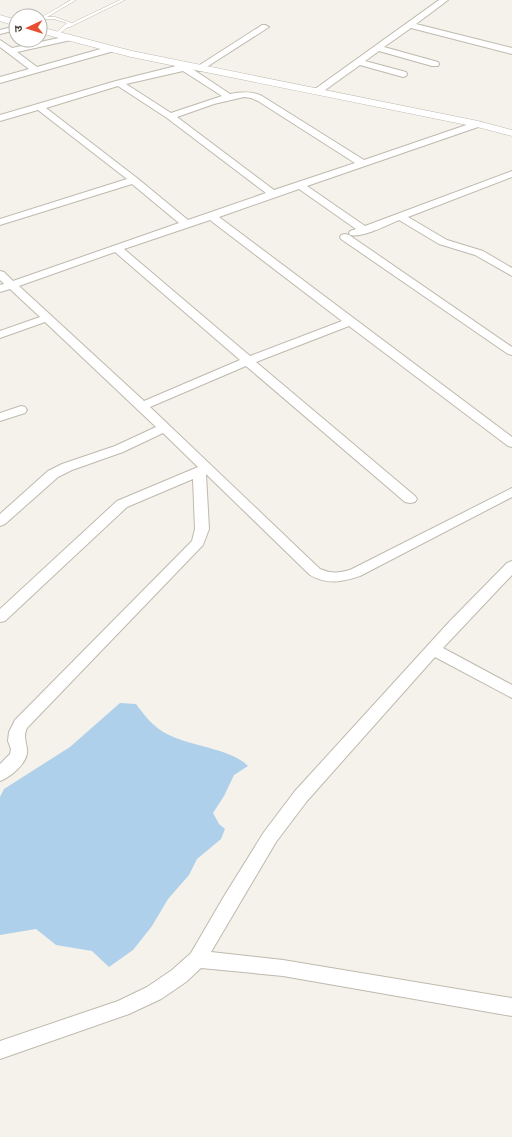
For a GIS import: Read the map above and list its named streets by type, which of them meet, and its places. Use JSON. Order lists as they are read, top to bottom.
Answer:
{
  "north": "left"
}
